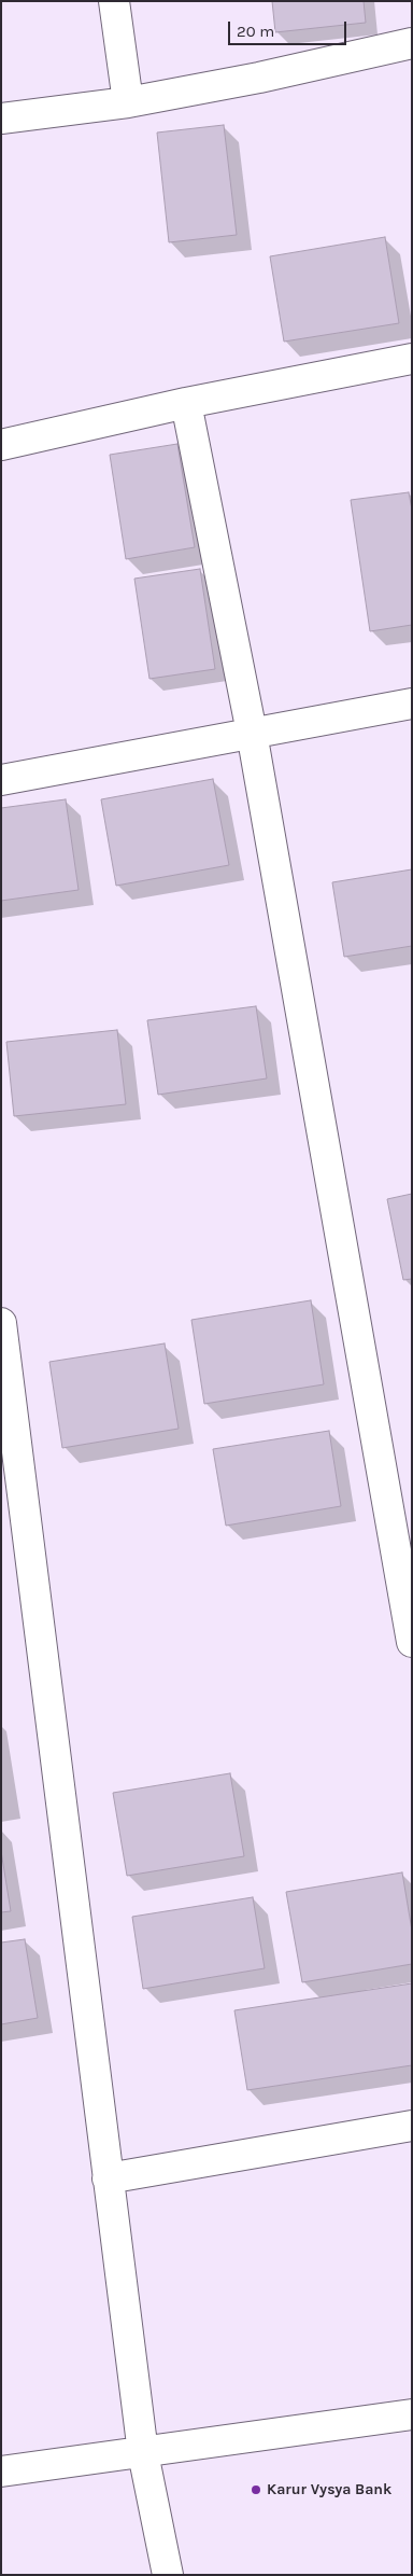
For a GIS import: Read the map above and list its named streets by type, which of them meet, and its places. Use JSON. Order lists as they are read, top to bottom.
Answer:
{
  "places": ["Karur Vysya Bank"],
  "scale_bar": "20 m"
}
